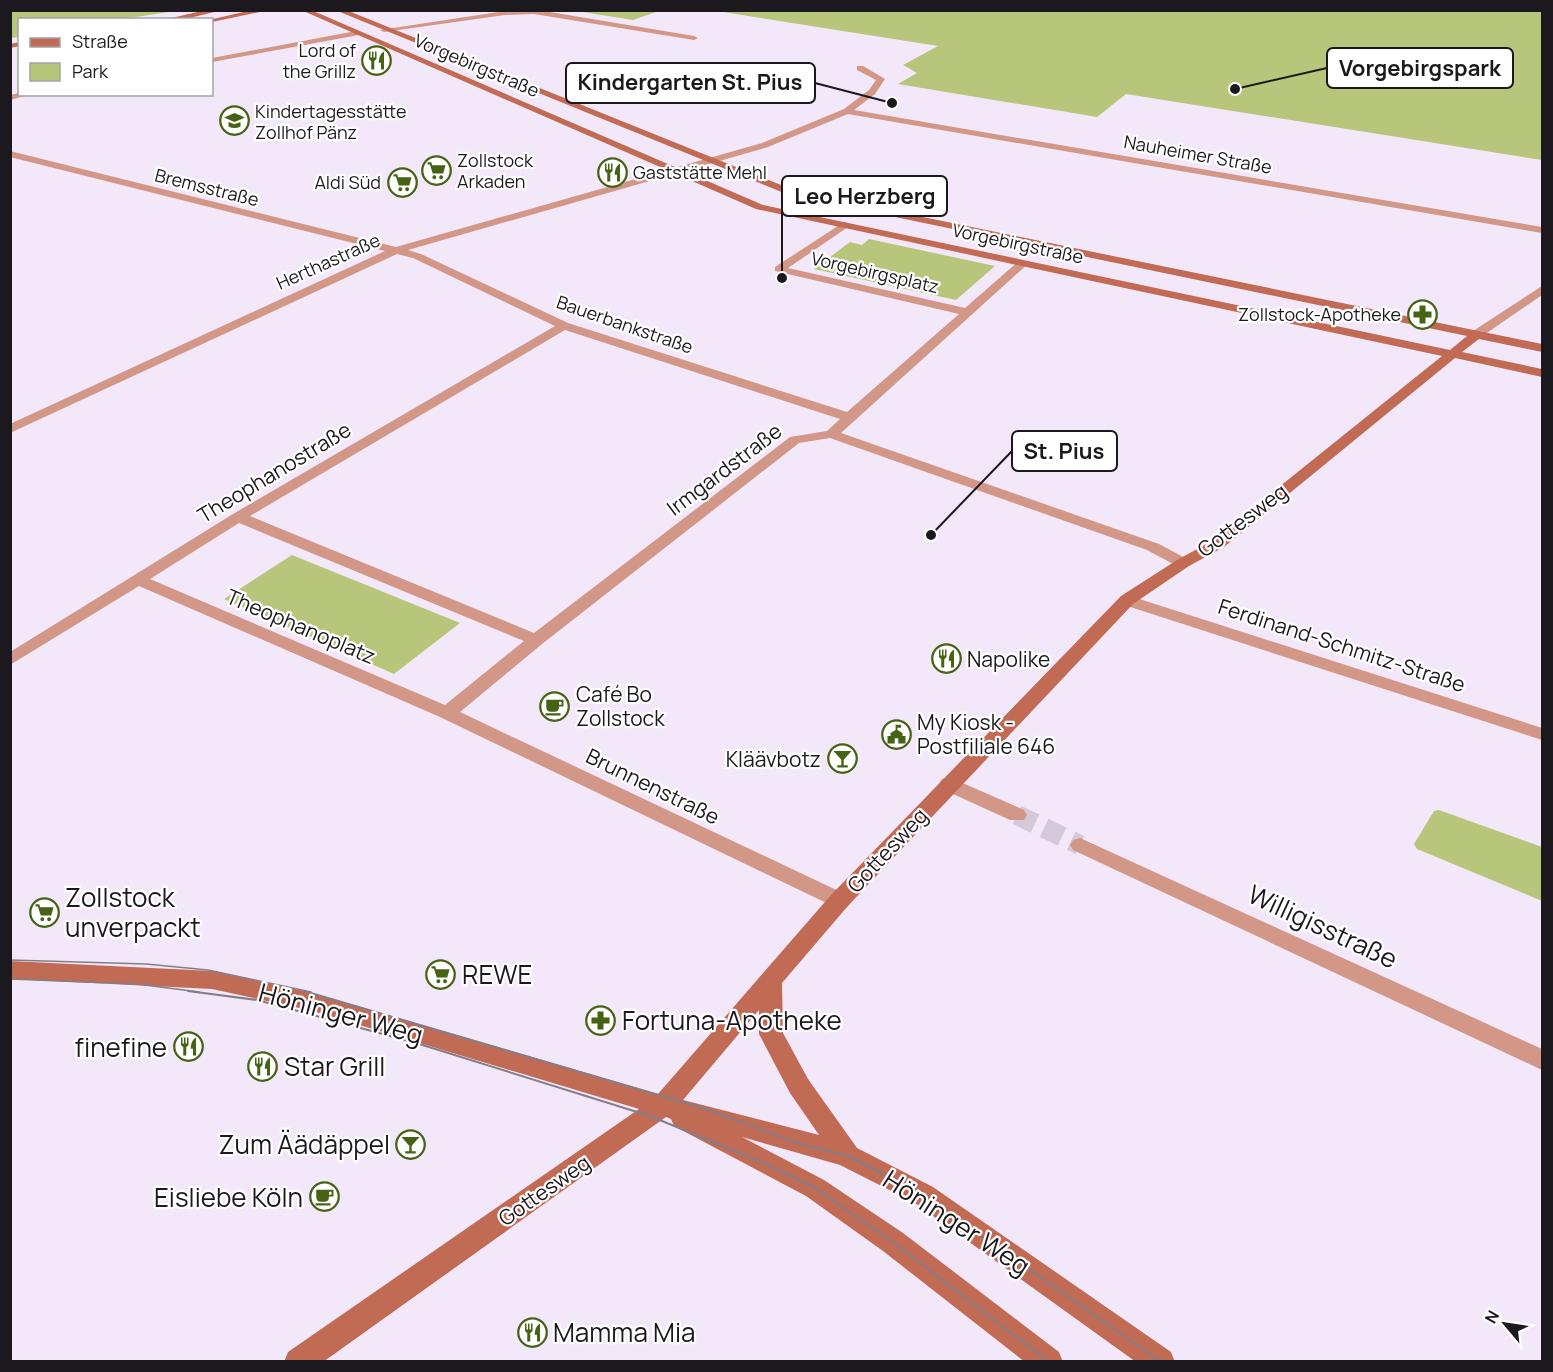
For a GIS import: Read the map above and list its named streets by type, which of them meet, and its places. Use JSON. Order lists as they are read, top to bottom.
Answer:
{
  "streets": {
    "main road": ["Vorgebirgstraße", "Gottesweg", "Höninger Weg"],
    "street": [
      "Nauheimer Straße",
      "Bremsstraße",
      "Herthastraße",
      "Vorgebirgsplatz",
      "Bauerbankstraße",
      "Irmgardstraße",
      "Theophanostraße",
      "Theophanoplatz",
      "Ferdinand-Schmitz-Straße",
      "Brunnenstraße",
      "Willigisstraße"
    ]
  },
  "crossings": [
    ["Vorgebirgstraße", "Herthastraße"],
    ["Vorgebirgstraße", "Vorgebirgsplatz"],
    ["Vorgebirgstraße", "Gottesweg"],
    ["Nauheimer Straße", "Herthastraße"],
    ["Bremsstraße", "Herthastraße"],
    ["Bremsstraße", "Bauerbankstraße"],
    ["Herthastraße", "Bauerbankstraße"],
    ["Bauerbankstraße", "Theophanostraße"],
    ["Irmgardstraße", "Theophanoplatz"],
    ["Irmgardstraße", "Brunnenstraße"],
    ["Theophanostraße", "Theophanoplatz"],
    ["Gottesweg", "Ferdinand-Schmitz-Straße"],
    ["Gottesweg", "Brunnenstraße"],
    ["Gottesweg", "Höninger Weg"],
    ["Theophanoplatz", "Brunnenstraße"]
  ],
  "places": {
    "restaurant": [
      "Lord of the Grillz",
      "Gaststätte Mehl",
      "Napolike",
      "finefine",
      "Star Grill",
      "Mamma Mia"
    ],
    "other": [
      "Vorgebirgspark",
      "Kindergarten St. Pius",
      "Leo Herzberg",
      "St. Pius"
    ],
    "school or university": ["Kindertagesstätte Zollhof Pänz"],
    "supermarket": [
      "Zollstock Arkaden",
      "Aldi Süd",
      "Zollstock unverpackt",
      "REWE"
    ],
    "pharmacy": ["Zollstock-Apotheke", "Fortuna-Apotheke"],
    "cafe": ["Café Bo Zollstock", "Eisliebe Köln"],
    "public building": ["My Kiosk - Postfiliale 646"],
    "bar": ["Kläävbotz", "Zum Äädäppel"]
  },
  "legend": ["Straße", "Park"],
  "north": "top left"
}
